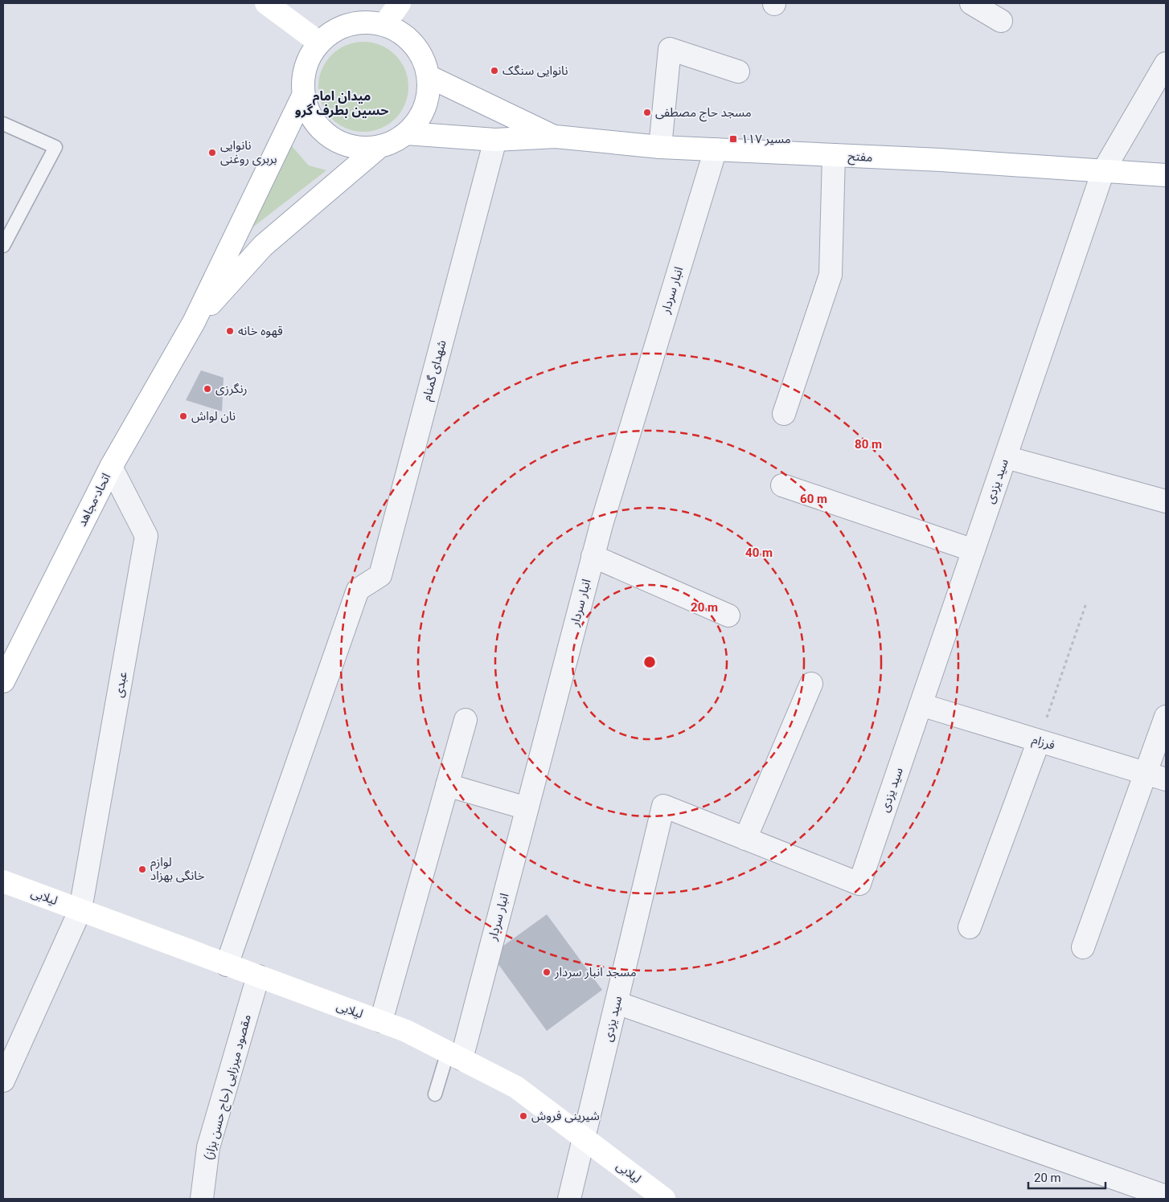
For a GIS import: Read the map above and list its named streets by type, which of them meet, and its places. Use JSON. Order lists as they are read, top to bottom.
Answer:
{
  "streets": {
    "main road": ["مفتح", "اتحاد-مجاهد", "لیلابی"],
    "street": [
      "انبار سردار",
      "شهدای گمنام",
      "سید یزدی",
      "عبدی",
      "فرزام",
      "مقصود میرزایی (حاج حسن بزاز)"
    ]
  },
  "crossings": [
    ["مفتح", "انبار سردار"],
    ["مفتح", "سید یزدی"],
    ["انبار سردار", "لیلابی"],
    ["شهدای گمنام", "لیلابی"],
    ["سید یزدی", "فرزام"],
    ["سید یزدی", "لیلابی"],
    ["اتحاد-مجاهد", "عبدی"],
    ["عبدی", "لیلابی"],
    ["لیلابی", "مقصود میرزایی (حاج حسن بزاز)"]
  ],
  "districts": ["میدان امام حسین بطرف گرو"],
  "places": {
    "other": [
      "نانوایی سنگک",
      "مسجد حاج مصطفی",
      "نانوایی بربری روغنی",
      "قهوه خانه",
      "رنگرزی",
      "نان لواش",
      "لوازم خانگی بهزاد",
      "مسجد انبار سردار",
      "شیرینی فروش"
    ],
    "transit": ["مسیر ۱۱۷"]
  },
  "scale_bar": "20 m",
  "rings": [
    "80 m",
    "60 m",
    "40 m",
    "20 m"
  ]
}
